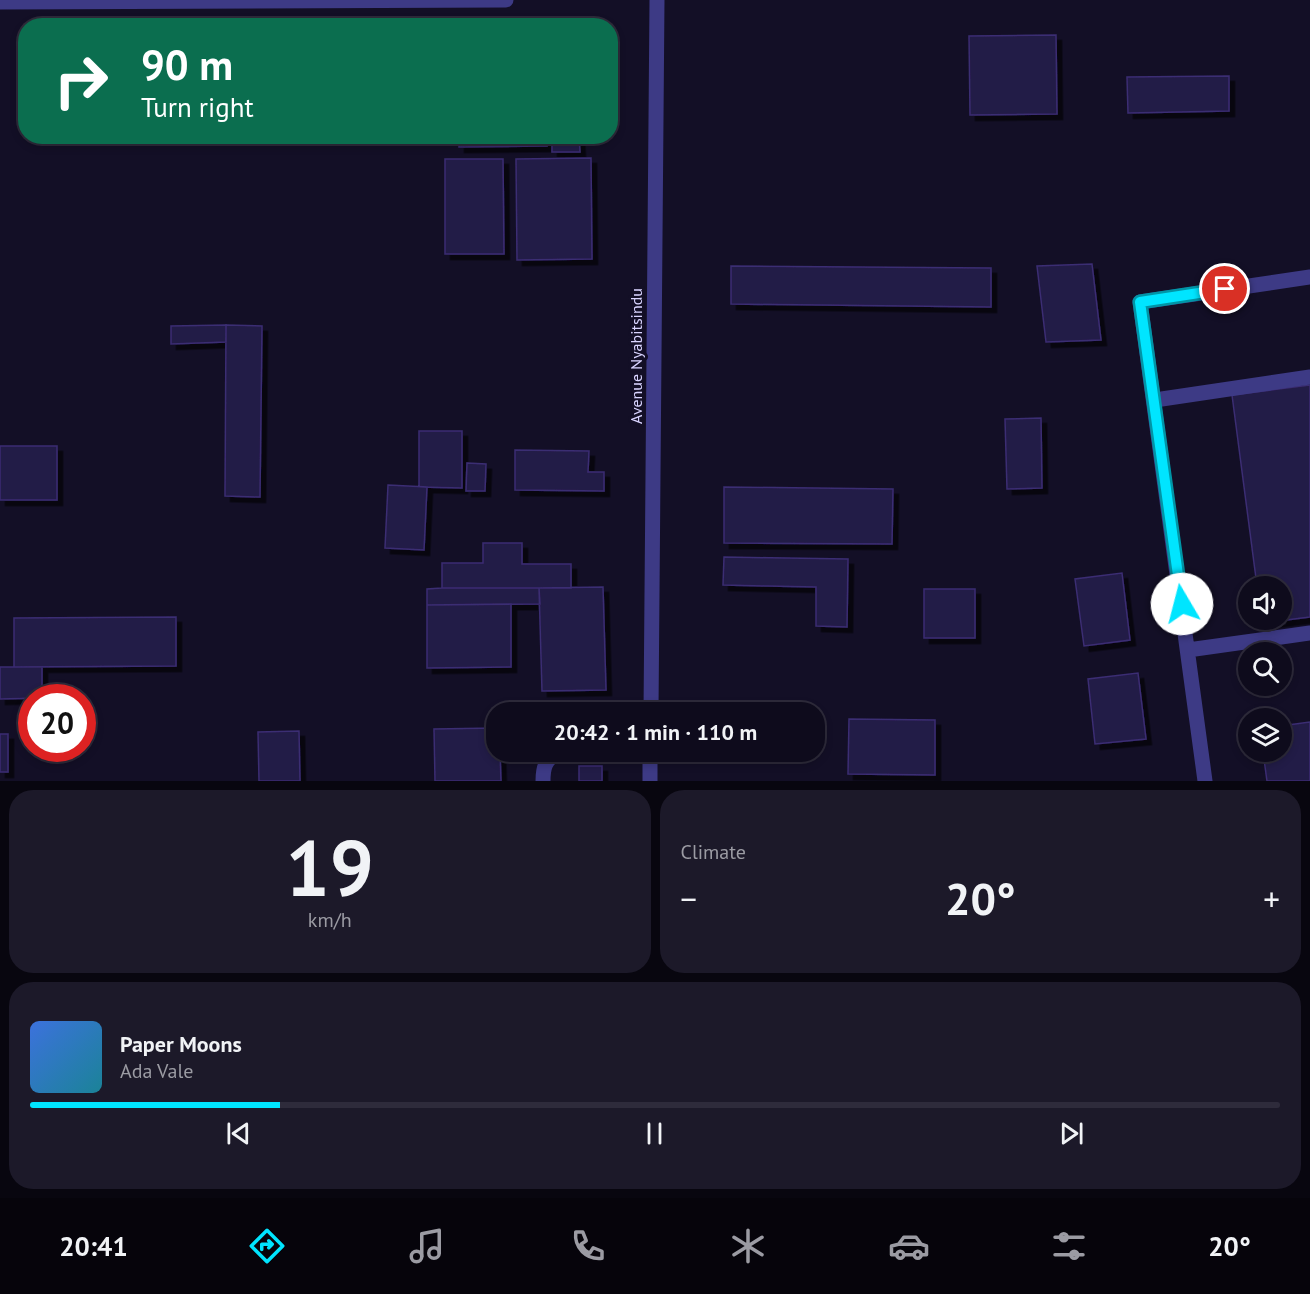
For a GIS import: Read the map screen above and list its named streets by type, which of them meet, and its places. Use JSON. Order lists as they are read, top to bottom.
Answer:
{
  "streets": {
    "street": ["Avenue Nyabitsindu"]
  },
  "page": {
    "turn": ["90 m", "Turn right"],
    "limit": "20",
    "trip": "20:42 · 1 min · 110 m",
    "tile": [
      ["19", "km/h"],
      "Climate"
    ],
    "heat": ["−", "20°", "+"],
    "song": ["Paper Moons", "Ada Vale"],
    "tabs": ["20:41", "20°"]
  }
}
